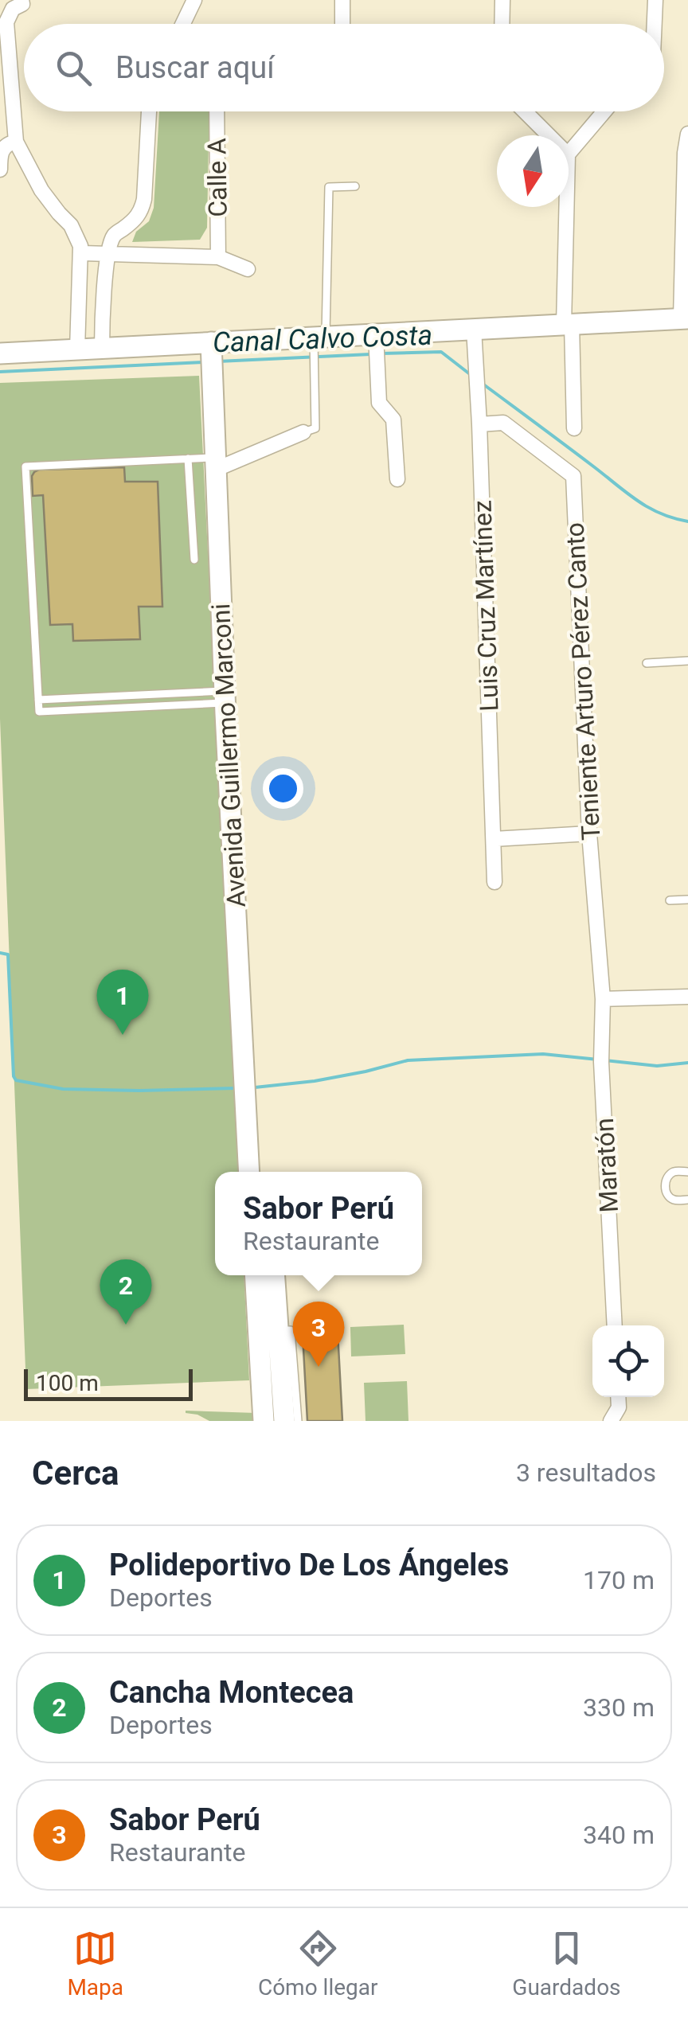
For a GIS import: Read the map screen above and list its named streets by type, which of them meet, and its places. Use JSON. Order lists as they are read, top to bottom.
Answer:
{
  "streets": {
    "main road": ["Avenida Guillermo Marconi"],
    "street": [
      "Calle A",
      "Luis Cruz Martínez",
      "Teniente Arturo Pérez Canto",
      "Maratón"
    ]
  },
  "crossings": [
    ["Luis Cruz Martínez", "Teniente Arturo Pérez Canto"],
    ["Teniente Arturo Pérez Canto", "Maratón"]
  ],
  "water": ["Canal Calvo Costa"],
  "scale_bar": "100 m",
  "north": "bottom",
  "page": {
    "search": "Buscar aquí",
    "pins": ["1", "2", "3"],
    "popup": ["Sabor Perú", "Restaurante"],
    "scale": "100 m",
    "heading": ["Cerca", "3 resultados"],
    "list": [
      {
        "mark": "1",
        "name": "Polideportivo De Los Ángeles",
        "note": "Deportes",
        "value": "170 m"
      },
      {
        "mark": "2",
        "name": "Cancha Montecea",
        "note": "Deportes",
        "value": "330 m"
      },
      {
        "mark": "3",
        "name": "Sabor Perú",
        "note": "Restaurante",
        "value": "340 m"
      }
    ],
    "nav": ["Mapa", "Cómo llegar", "Guardados"]
  }
}
